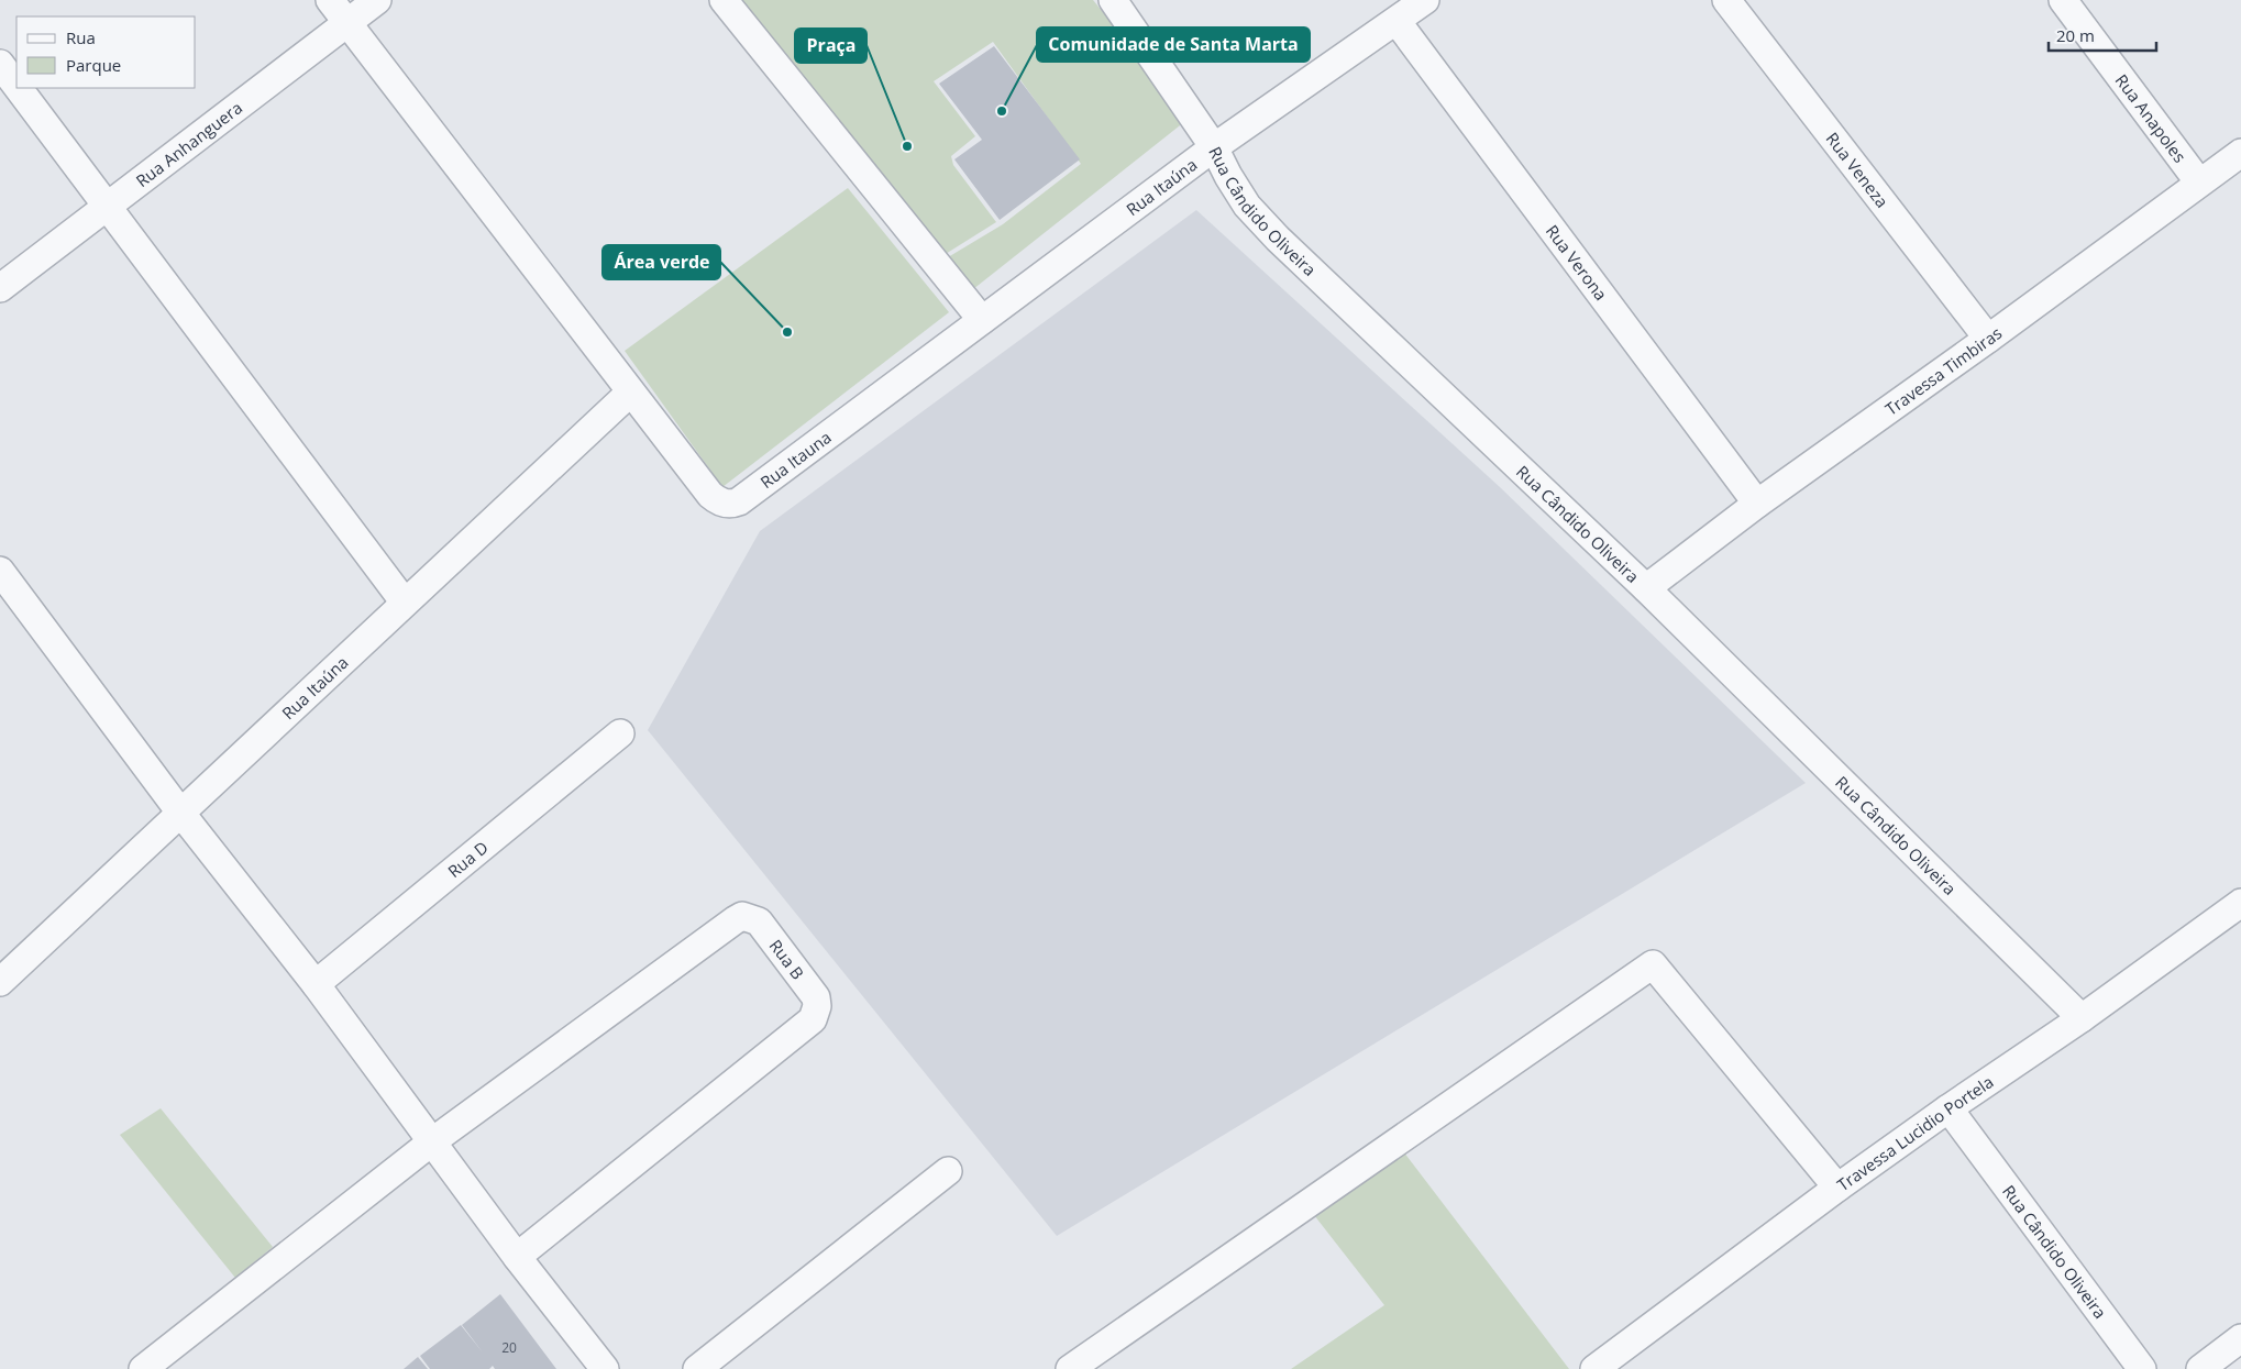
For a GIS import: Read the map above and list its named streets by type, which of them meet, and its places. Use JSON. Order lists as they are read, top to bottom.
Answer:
{
  "streets": {
    "street": [
      "Rua Anapoles",
      "Rua Anhanguera",
      "Rua Veneza",
      "Rua Itaúna",
      "Rua Cândido Oliveira",
      "Rua Verona",
      "Travessa Timbiras",
      "Rua Itauna",
      "Rua D",
      "Rua B",
      "Travessa Lucidio Portela"
    ]
  },
  "crossings": [
    ["Rua Anapoles", "Travessa Timbiras"],
    ["Rua Veneza", "Travessa Timbiras"],
    ["Rua Itaúna", "Rua Cândido Oliveira"],
    ["Rua Itaúna", "Rua Verona"],
    ["Rua Itaúna", "Rua Itauna"],
    ["Rua Cândido Oliveira", "Travessa Timbiras"],
    ["Rua Cândido Oliveira", "Travessa Lucidio Portela"],
    ["Rua Verona", "Travessa Timbiras"]
  ],
  "places": ["Comunidade de Santa Marta", "Praça", "Área verde"],
  "house_numbers": ["20"],
  "legend": ["Rua", "Parque"],
  "scale_bar": "20 m"
}
